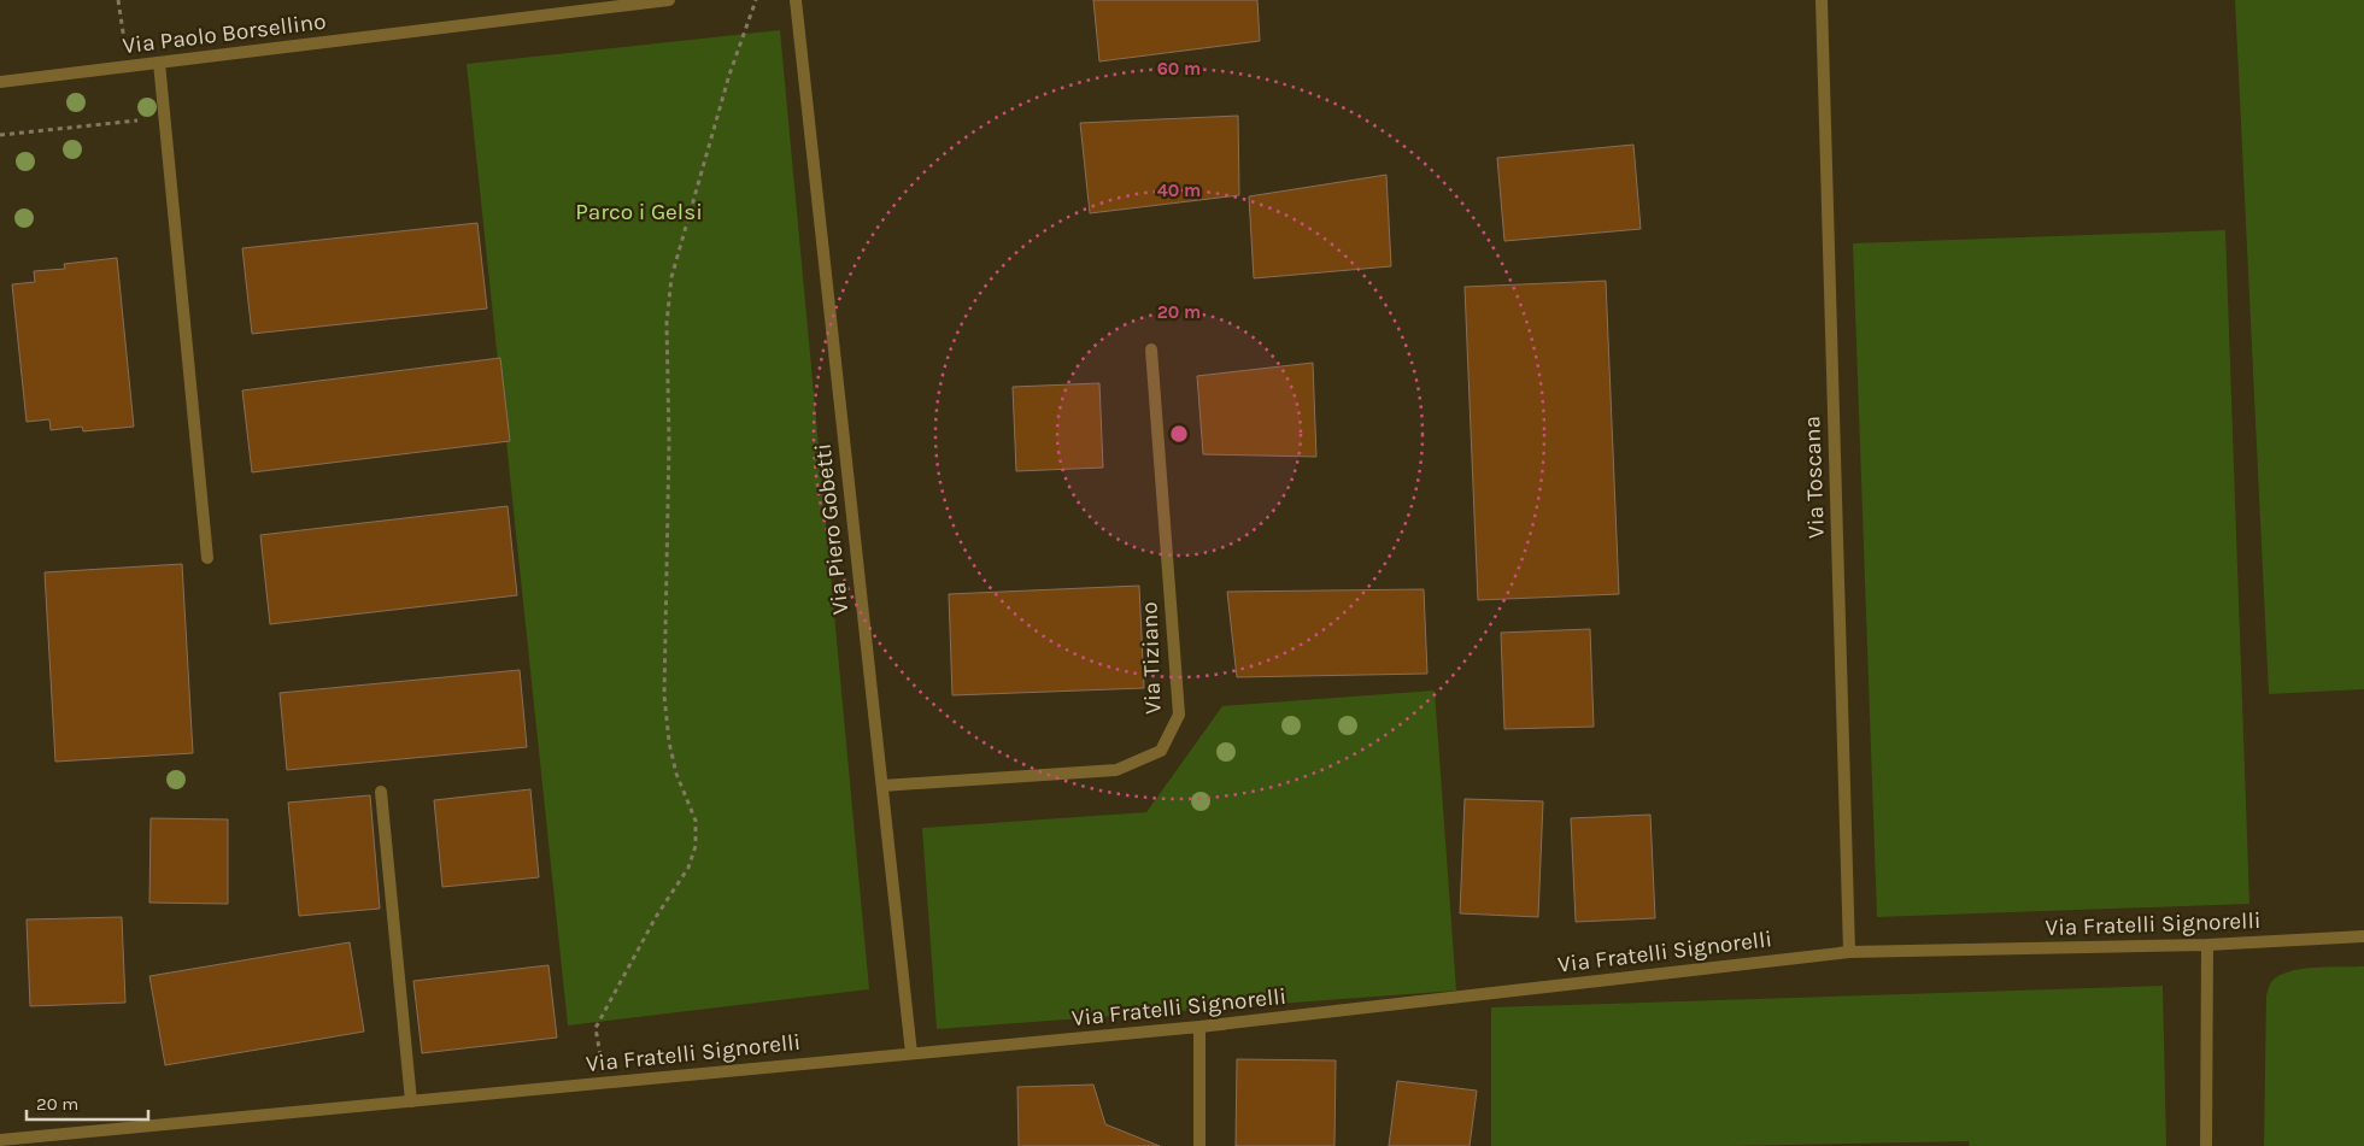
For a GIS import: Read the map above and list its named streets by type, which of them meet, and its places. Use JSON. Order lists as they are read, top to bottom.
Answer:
{
  "streets": {
    "street": [
      "Via Paolo Borsellino",
      "Via Toscana",
      "Via Piero Gobetti",
      "Via Tiziano",
      "Via Fratelli Signorelli"
    ]
  },
  "crossings": [
    ["Via Toscana", "Via Fratelli Signorelli"],
    ["Via Piero Gobetti", "Via Tiziano"],
    ["Via Piero Gobetti", "Via Fratelli Signorelli"]
  ],
  "parks": ["Parco i Gelsi"],
  "scale_bar": "20 m",
  "rings": ["60 m", "40 m", "20 m"]
}
